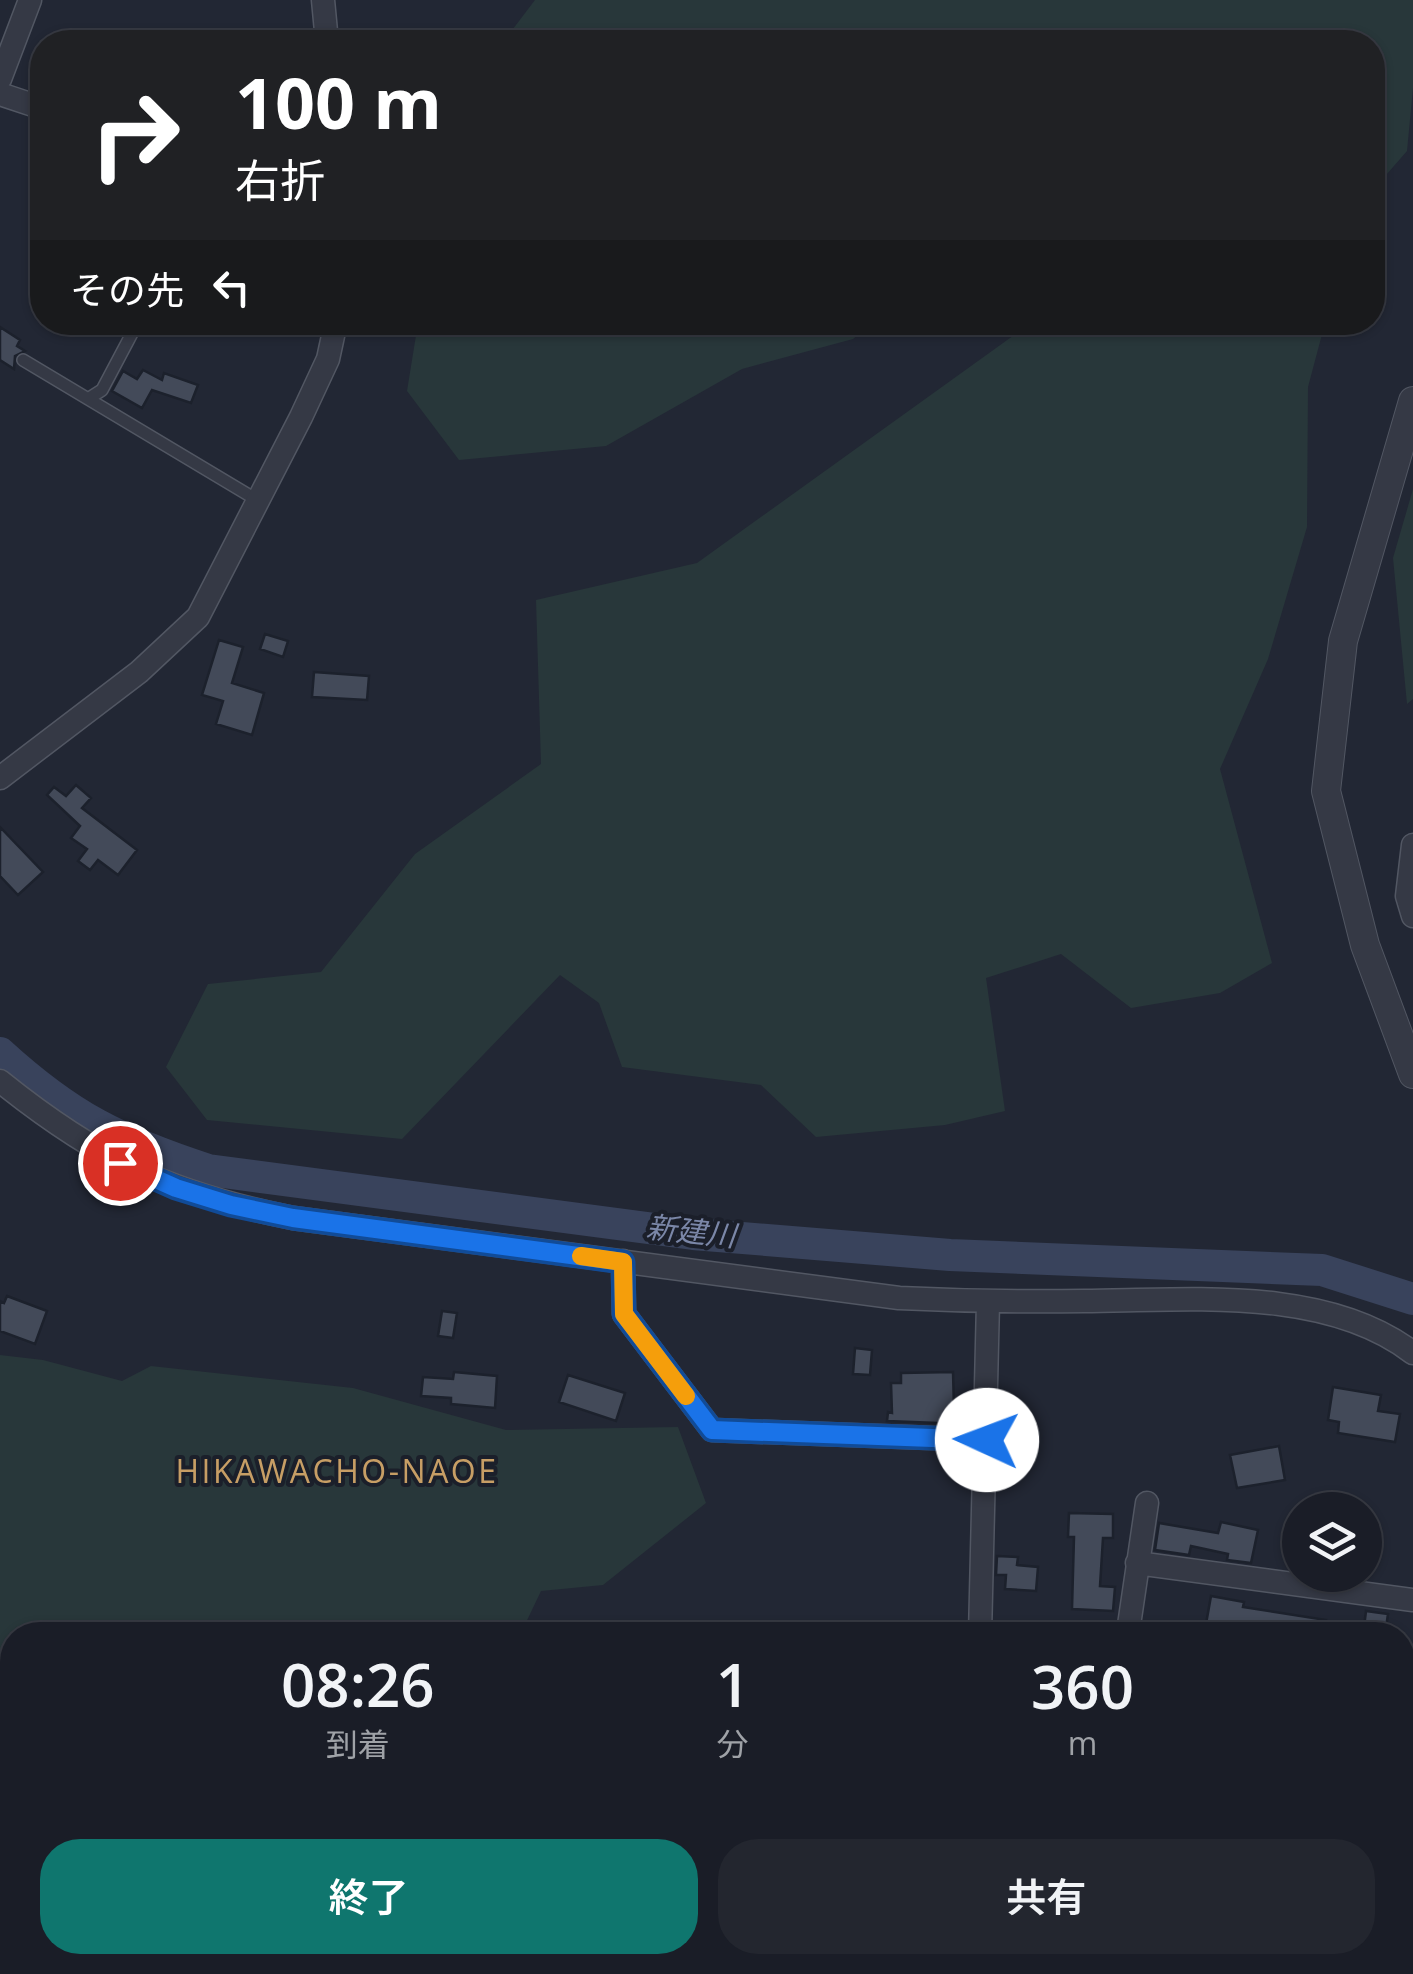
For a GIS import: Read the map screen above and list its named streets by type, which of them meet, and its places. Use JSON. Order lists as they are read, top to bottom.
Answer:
{
  "districts": ["HIKAWACHO-NAOE"],
  "water": ["新建川"],
  "page": {
    "turn": ["100 m", "右折"],
    "then": "その先",
    "eta": [
      "08:26",
      "到着",
      "1",
      "分",
      "360",
      "m"
    ],
    "buttons": ["終了", "共有"]
  }
}
